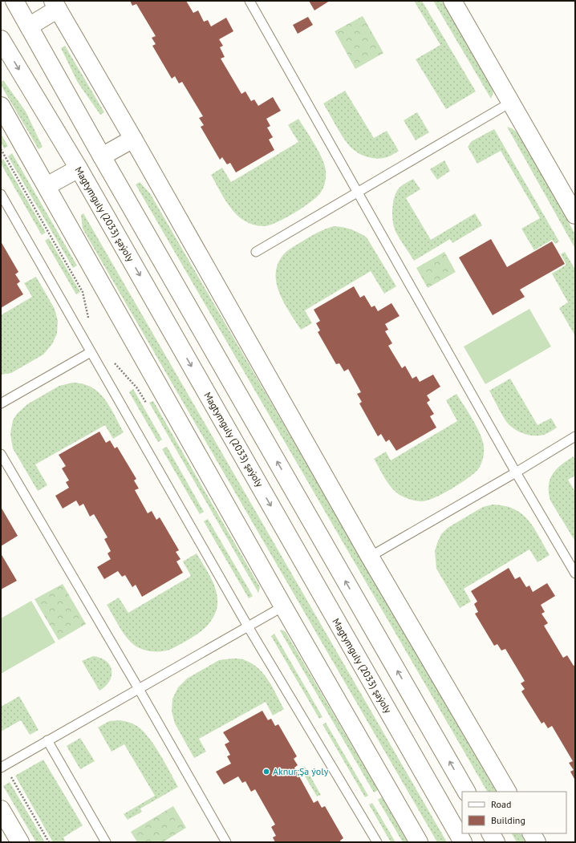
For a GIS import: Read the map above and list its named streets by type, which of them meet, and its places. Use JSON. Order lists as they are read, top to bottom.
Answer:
{
  "streets": {
    "street": ["Magtymguly (2033) şaýoly"]
  },
  "places": ["Aknur;Şa ýoly"],
  "legend": ["Road", "Building"]
}
